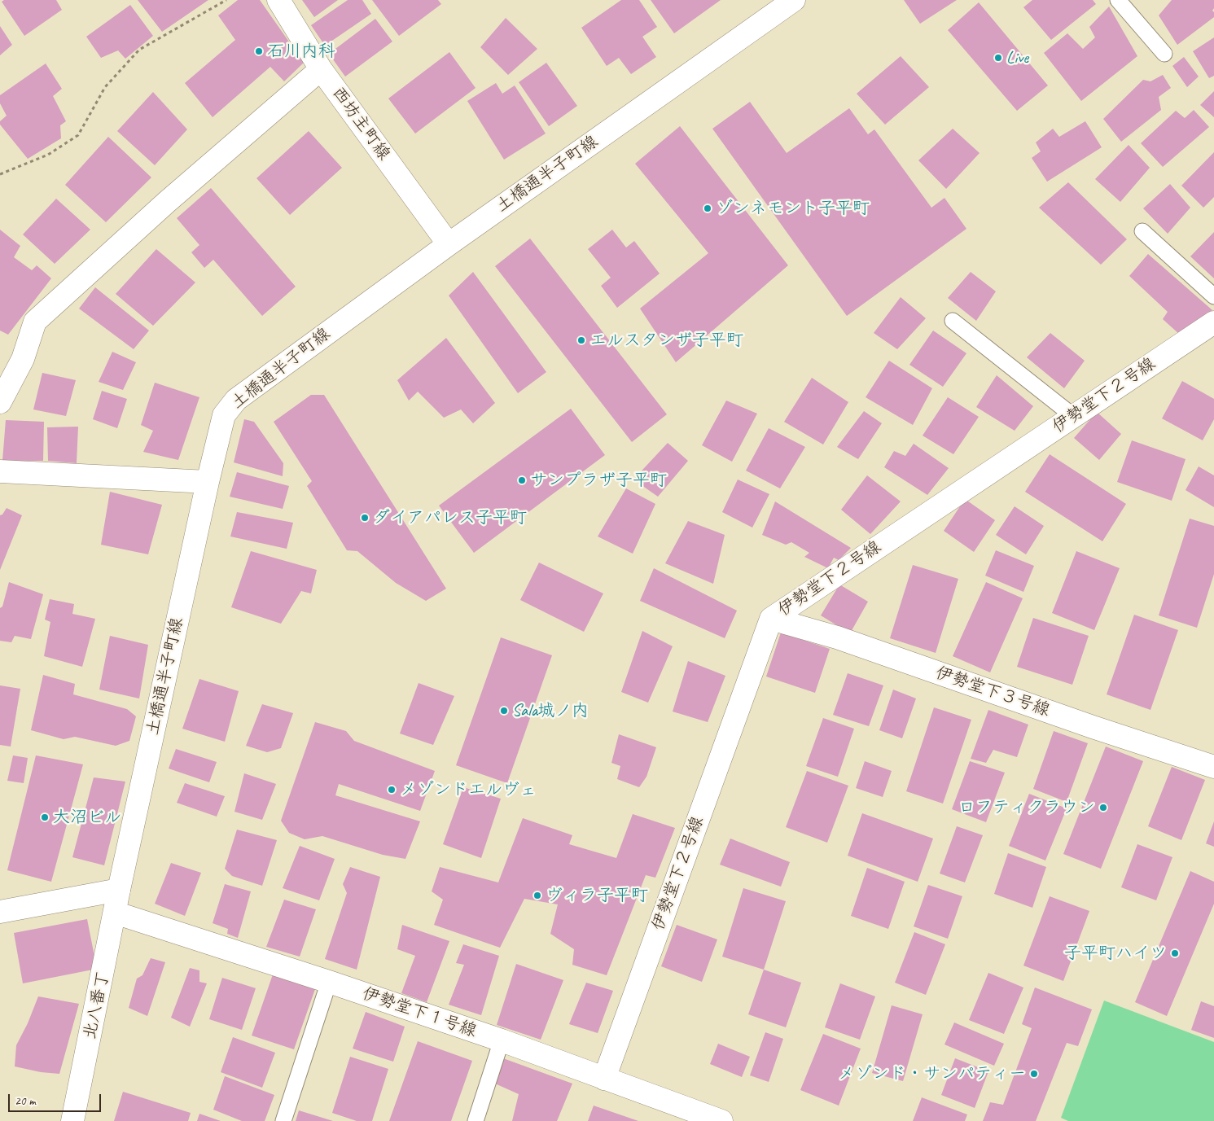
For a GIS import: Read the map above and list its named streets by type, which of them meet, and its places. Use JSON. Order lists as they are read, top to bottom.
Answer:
{
  "streets": {
    "street": [
      "西坊主町線",
      "土橋通半子町線",
      "伊勢堂下２号線",
      "伊勢堂下３号線",
      "北八番丁",
      "伊勢堂下１号線"
    ]
  },
  "crossings": [
    ["西坊主町線", "土橋通半子町線"],
    ["土橋通半子町線", "北八番丁"],
    ["伊勢堂下２号線", "伊勢堂下３号線"],
    ["伊勢堂下２号線", "伊勢堂下１号線"],
    ["北八番丁", "伊勢堂下１号線"]
  ],
  "places": [
    "石川内科",
    "Live",
    "ゾンネモント子平町",
    "エルスタンザ子平町",
    "サンプラザ子平町",
    "ダイアパレス子平町",
    "Sala城ノ内",
    "メゾンドエルヴェ",
    "ロフティクラウン",
    "大沼ビル",
    "ヴィラ子平町",
    "子平町ハイツ",
    "メゾンド・サンパティー"
  ],
  "scale_bar": "20 m"
}
